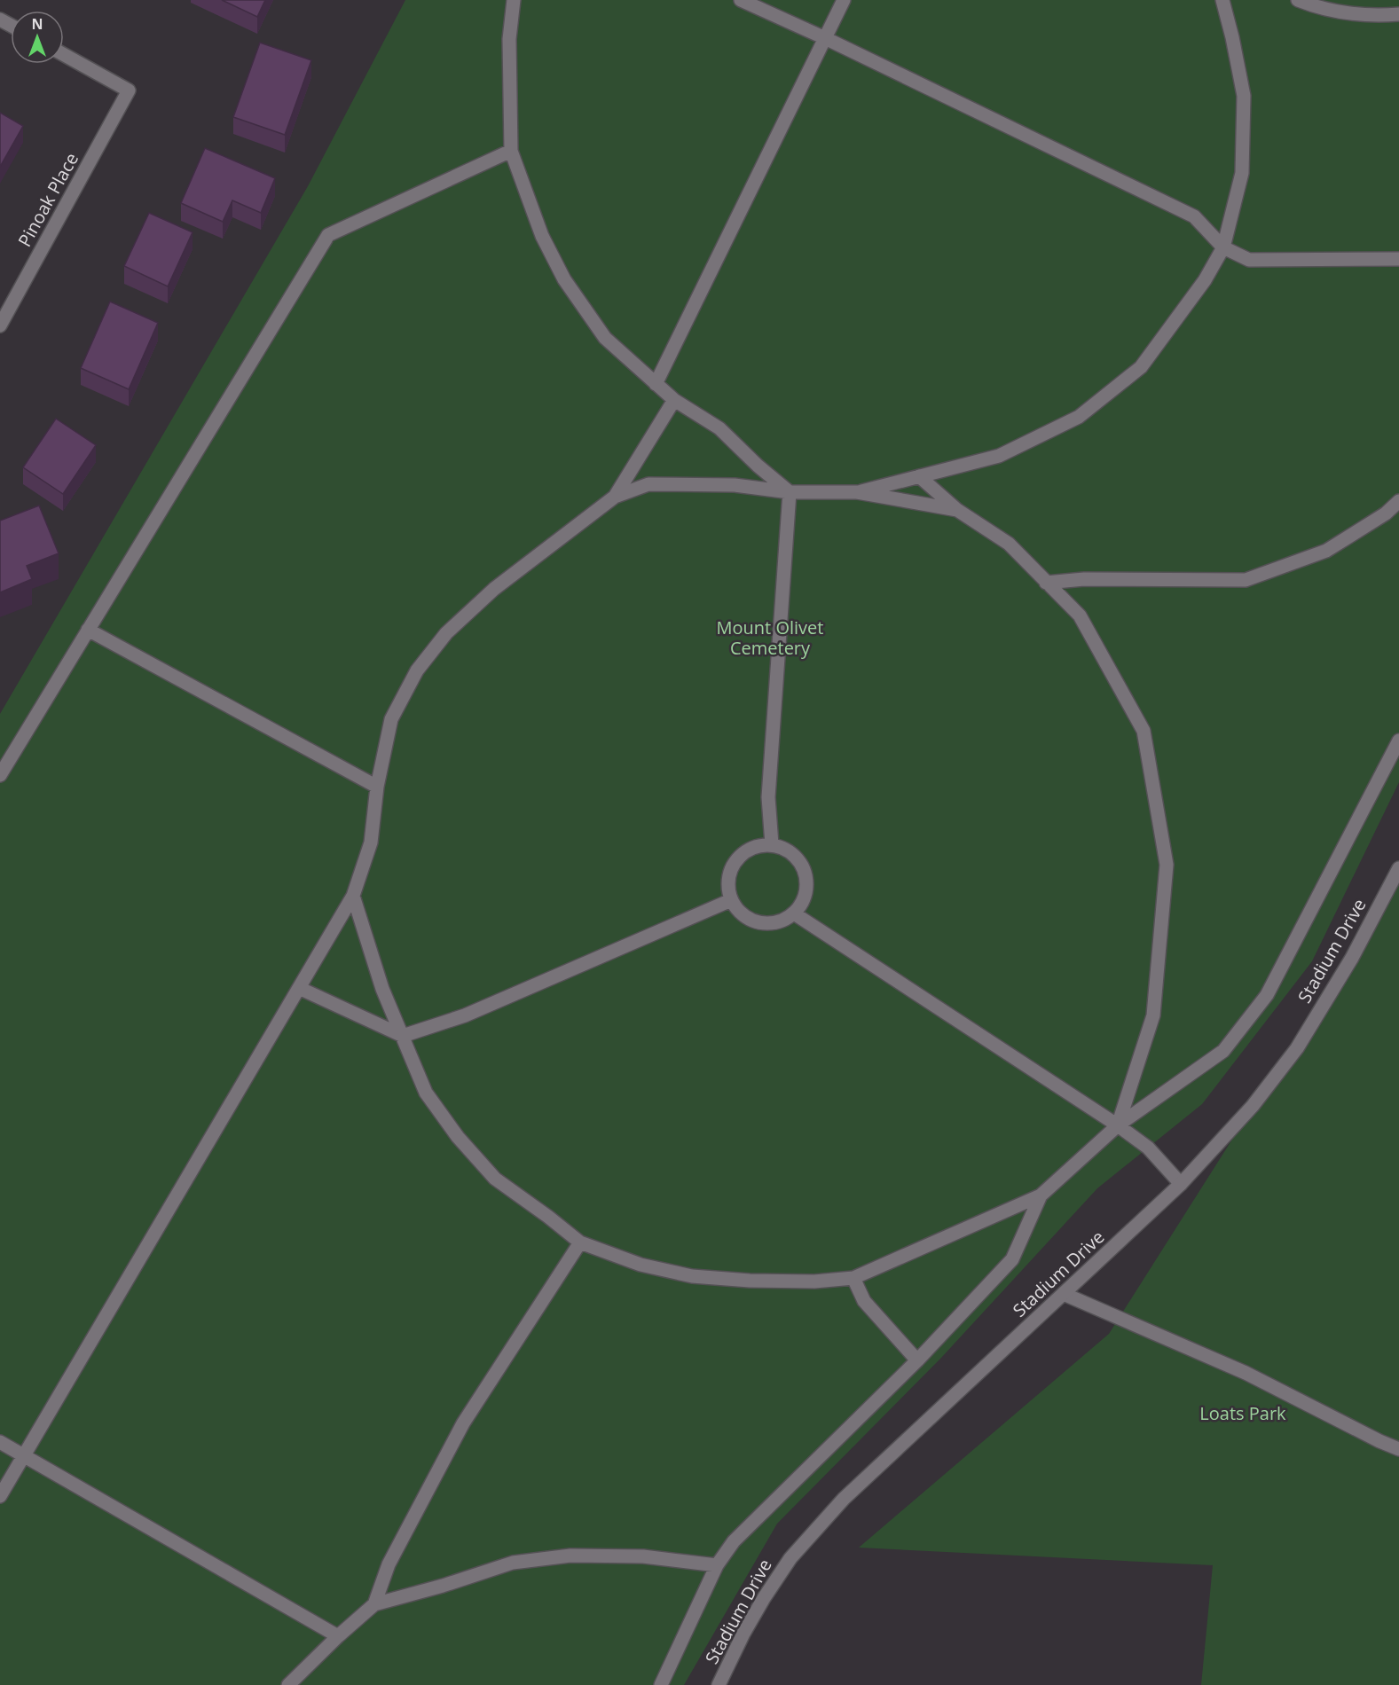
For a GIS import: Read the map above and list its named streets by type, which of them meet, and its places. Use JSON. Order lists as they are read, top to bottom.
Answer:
{
  "streets": {
    "street": ["Pinoak Place", "Stadium Drive"]
  },
  "parks": ["Mount Olivet Cemetery", "Loats Park"],
  "north": "top"
}
